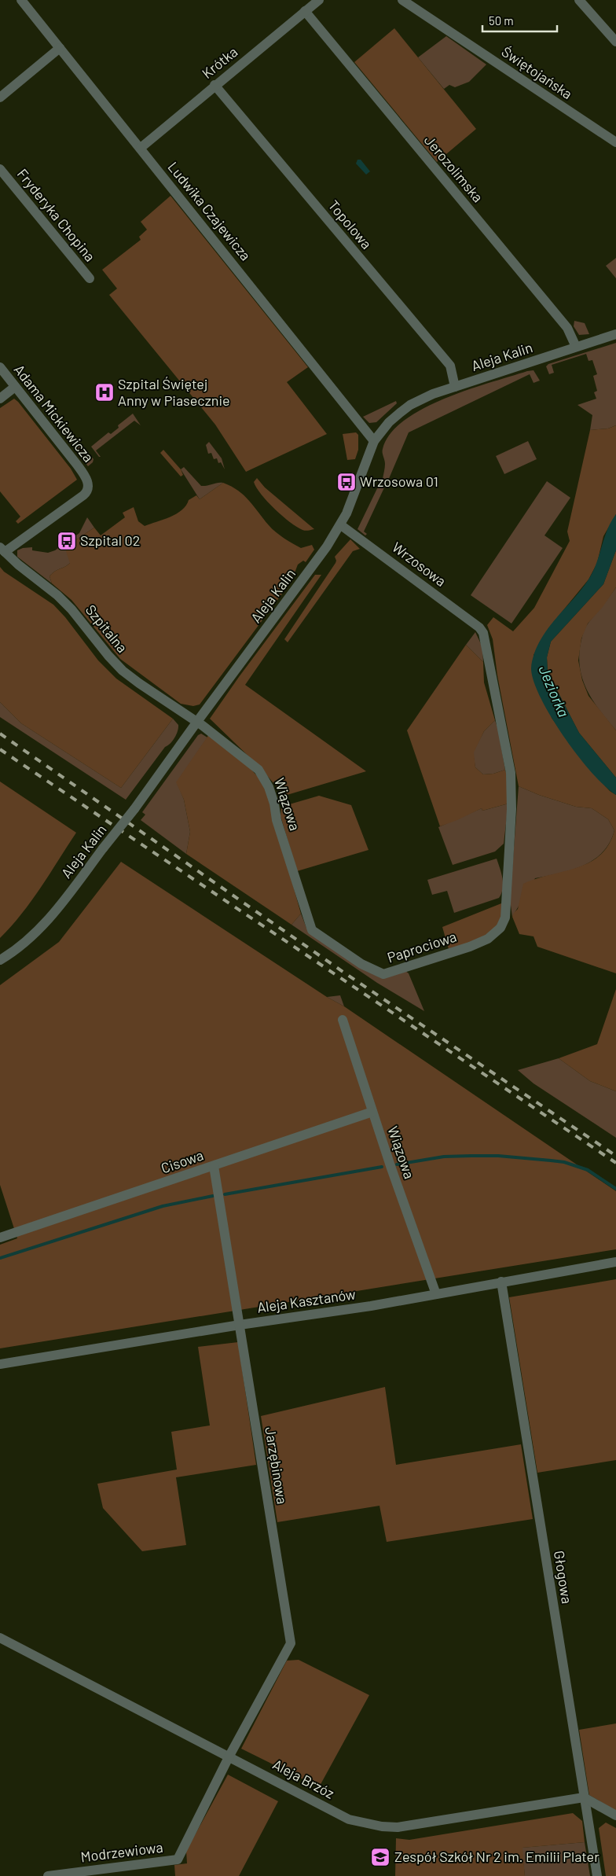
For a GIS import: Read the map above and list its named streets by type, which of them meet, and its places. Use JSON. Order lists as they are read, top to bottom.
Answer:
{
  "streets": {
    "street": [
      "Krótka",
      "Świętojańska",
      "Jerozolimska",
      "Ludwika Czajewicza",
      "Fryderyka Chopina",
      "Topolowa",
      "Aleja Kalin",
      "Adama Mickiewicza",
      "Wrzosowa",
      "Szpitalna",
      "Wiązowa",
      "Paprociowa",
      "Cisowa",
      "Aleja Kasztanów",
      "Jarzębinowa",
      "Głogowa",
      "Aleja Brzóz",
      "Modrzewiowa"
    ]
  },
  "crossings": [
    ["Krótka", "Jerozolimska"],
    ["Krótka", "Ludwika Czajewicza"],
    ["Krótka", "Topolowa"],
    ["Jerozolimska", "Aleja Kalin"],
    ["Ludwika Czajewicza", "Aleja Kalin"],
    ["Topolowa", "Aleja Kalin"],
    ["Aleja Kalin", "Wrzosowa"],
    ["Aleja Kalin", "Szpitalna"],
    ["Aleja Kalin", "Wiązowa"],
    ["Adama Mickiewicza", "Szpitalna"],
    ["Wrzosowa", "Paprociowa"],
    ["Szpitalna", "Wiązowa"],
    ["Wiązowa", "Paprociowa"],
    ["Wiązowa", "Cisowa"],
    ["Wiązowa", "Aleja Kasztanów"],
    ["Cisowa", "Jarzębinowa"],
    ["Aleja Kasztanów", "Jarzębinowa"],
    ["Aleja Kasztanów", "Głogowa"],
    ["Jarzębinowa", "Aleja Brzóz"],
    ["Jarzębinowa", "Modrzewiowa"],
    ["Głogowa", "Aleja Brzóz"],
    ["Aleja Brzóz", "Modrzewiowa"]
  ],
  "water": ["Jeziorka"],
  "places": {
    "hospital": ["Szpital Świętej Anny w Piasecznie"],
    "bus stop": ["Wrzosowa 01", "Szpital 02"],
    "school or university": ["Zespół Szkół Nr 2 im. Emilii Plater"]
  },
  "scale_bar": "50 m"
}
